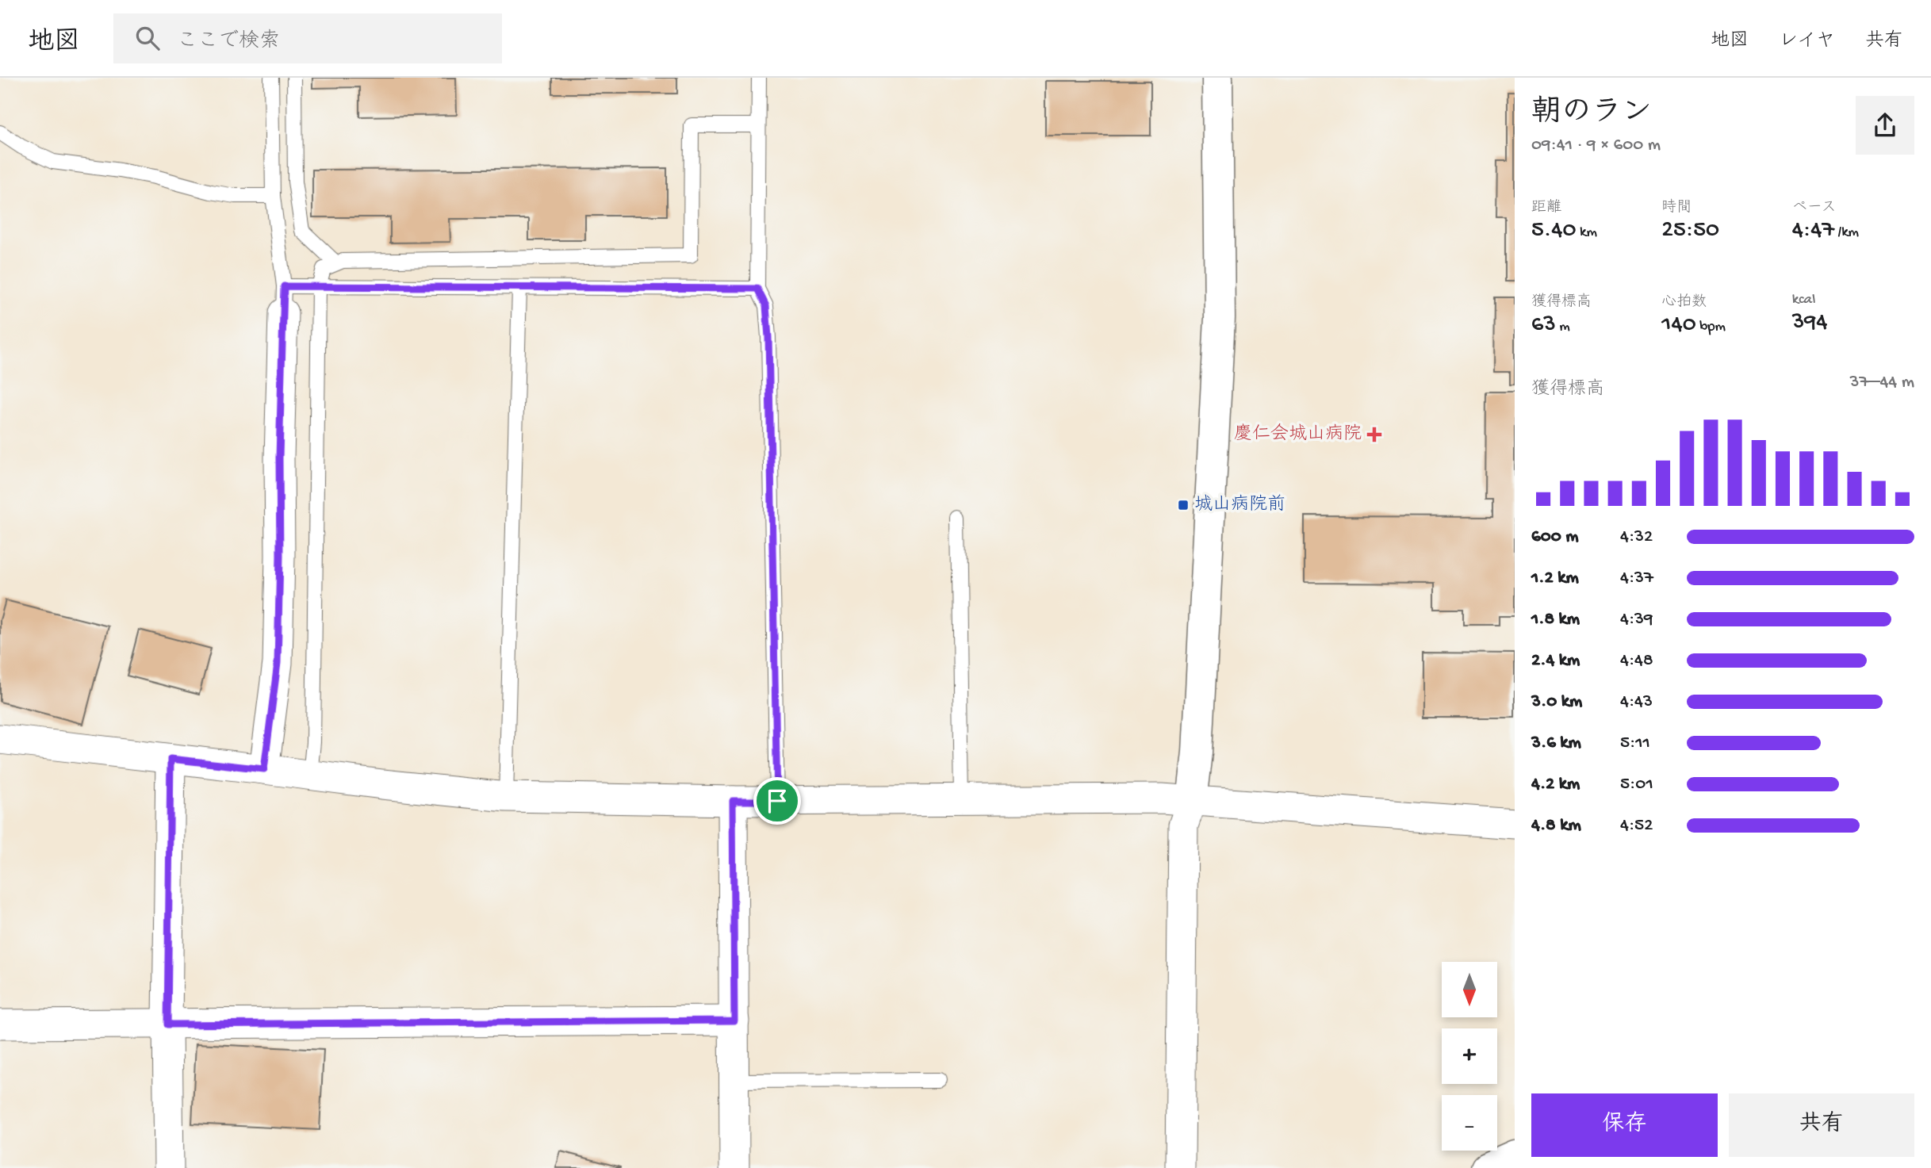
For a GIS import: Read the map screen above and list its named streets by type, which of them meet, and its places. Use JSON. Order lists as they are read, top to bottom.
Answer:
{
  "places": {
    "health": ["慶仁会城山病院"],
    "transit": ["城山病院前"]
  },
  "north": "bottom",
  "page": {
    "header": "地図",
    "search": "ここで検索",
    "nav": ["地図", "レイヤ", "共有"],
    "heading": ["朝のラン", "09:41 · 9 × 600 m"],
    "stats": [
      ["距離", "5.40 km"],
      ["時間", "25:50"],
      ["ペース", "4:47 /km"],
      ["獲得標高", "63 m"],
      ["心拍数", "140 bpm"],
      ["kcal", "394"]
    ],
    "chart": ["獲得標高", "37–44 m"],
    "list": [
      {
        "name": "600 m",
        "note": "4:32"
      },
      {
        "name": "1.2 km",
        "note": "4:37"
      },
      {
        "name": "1.8 km",
        "note": "4:39"
      },
      {
        "name": "2.4 km",
        "note": "4:48"
      },
      {
        "name": "3.0 km",
        "note": "4:43"
      },
      {
        "name": "3.6 km",
        "note": "5:11"
      },
      {
        "name": "4.2 km",
        "note": "5:01"
      },
      {
        "name": "4.8 km",
        "note": "4:52"
      }
    ],
    "map_buttons": ["+", "−"],
    "buttons": ["保存", "共有"]
  }
}
